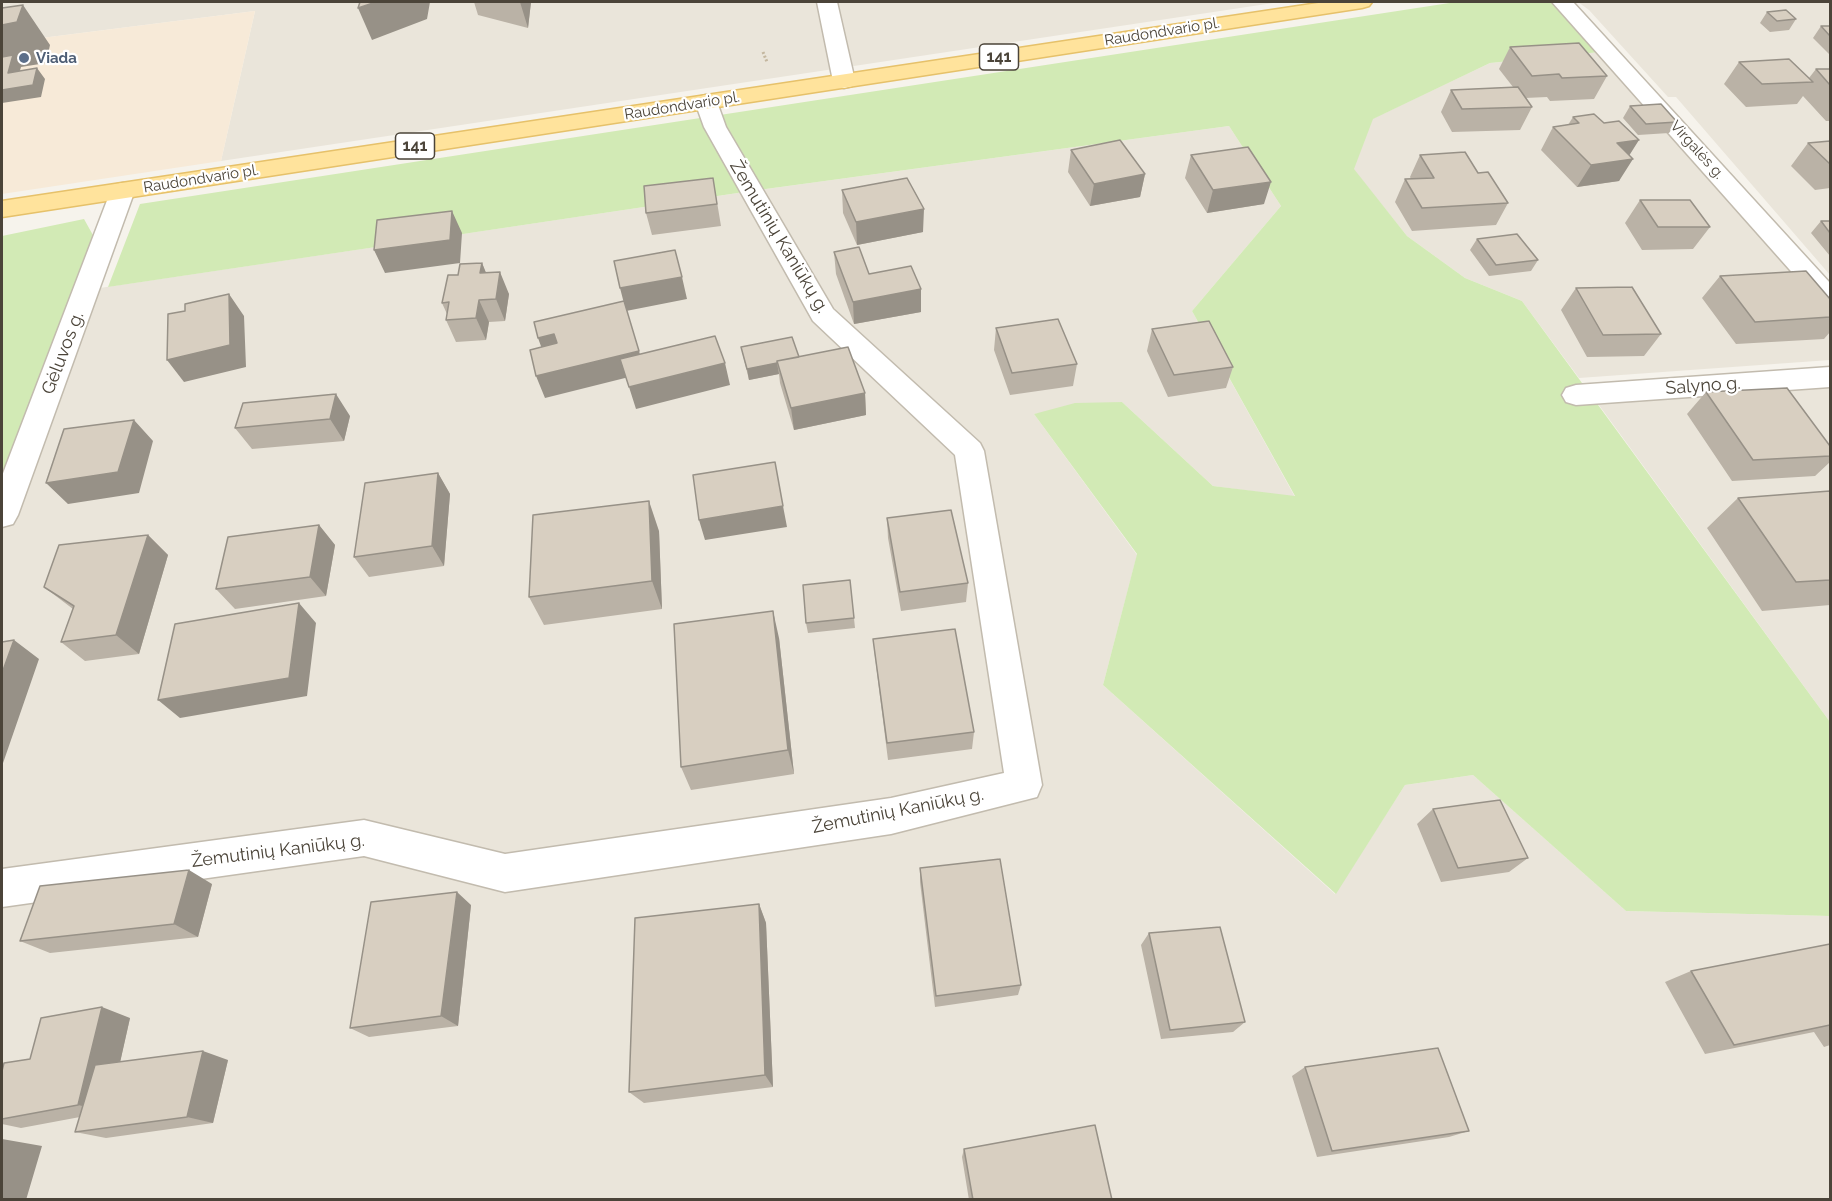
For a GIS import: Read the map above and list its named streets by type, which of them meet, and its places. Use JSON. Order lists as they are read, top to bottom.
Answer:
{
  "streets": {
    "main road": ["Raudondvario pl.", "141"],
    "street": [
      "Virgalės g.",
      "Žemutinių Kaniūkų g.",
      "Gėluvos g.",
      "Salyno g."
    ]
  },
  "crossings": [
    ["Raudondvario pl.", "Žemutinių Kaniūkų g."],
    ["Raudondvario pl.", "Gėluvos g."]
  ],
  "places": ["Viada"]
}
